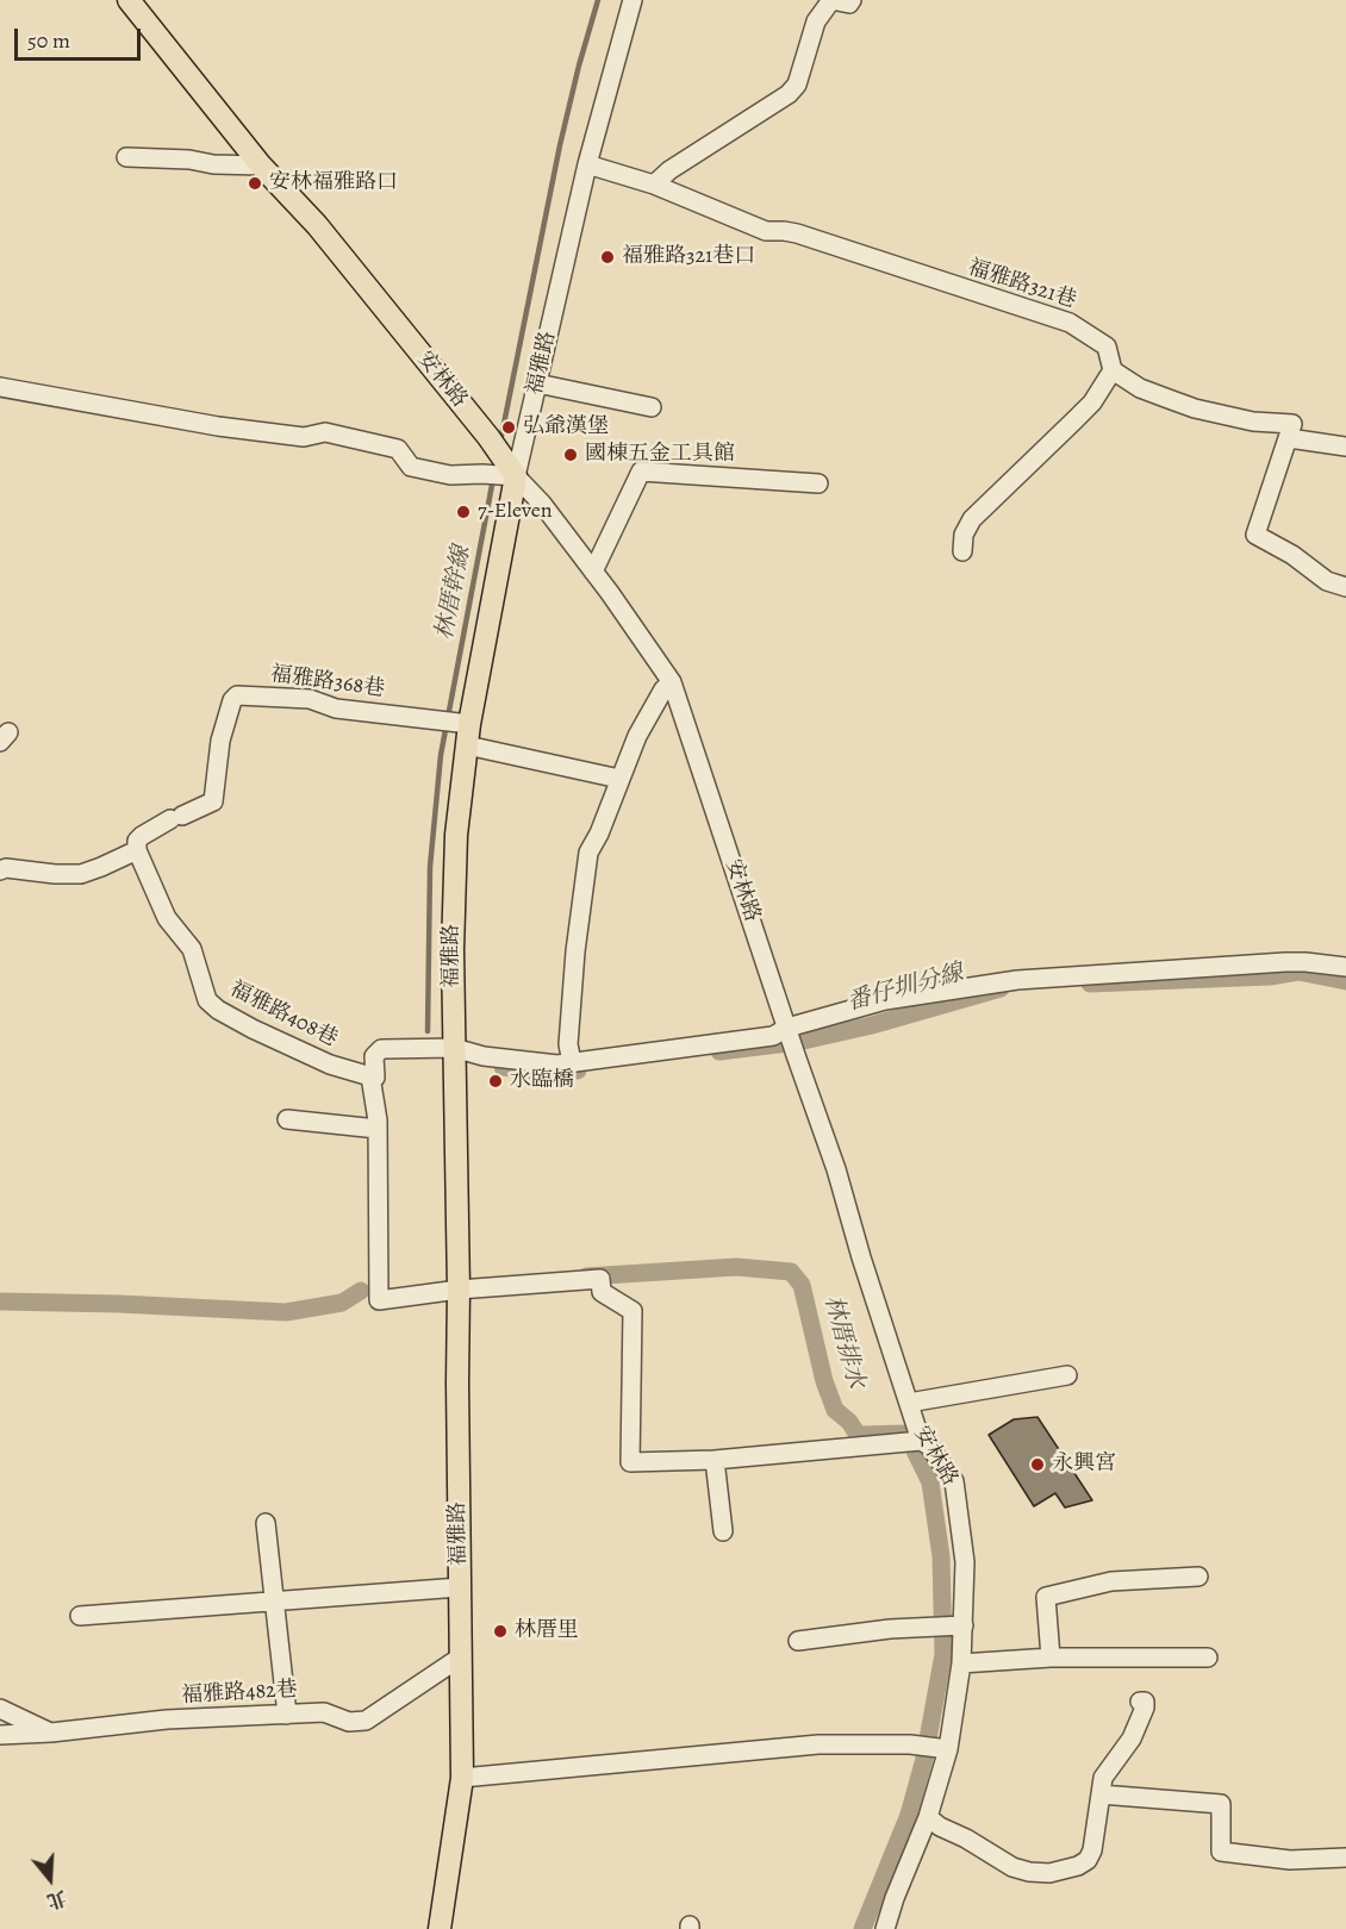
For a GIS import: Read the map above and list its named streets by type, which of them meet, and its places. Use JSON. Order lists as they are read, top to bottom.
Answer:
{
  "streets": {
    "main road": ["福雅路", "安林路"],
    "street": [
      "福雅路321巷",
      "福雅路368巷",
      "福雅路408巷",
      "福雅路482巷"
    ]
  },
  "crossings": [
    ["福雅路321巷", "福雅路"],
    ["福雅路", "安林路"],
    ["福雅路", "福雅路368巷"],
    ["福雅路", "福雅路482巷"],
    ["福雅路368巷", "福雅路408巷"]
  ],
  "water": ["林厝幹線", "番仔圳分線", "林厝排水"],
  "places": [
    "安林福雅路口",
    "福雅路321巷口",
    "弘爺漢堡",
    "國棟五金工具館",
    "7-Eleven",
    "水臨橋",
    "永興宮",
    "林厝里"
  ],
  "scale_bar": "50 m",
  "north": "bottom"
}
